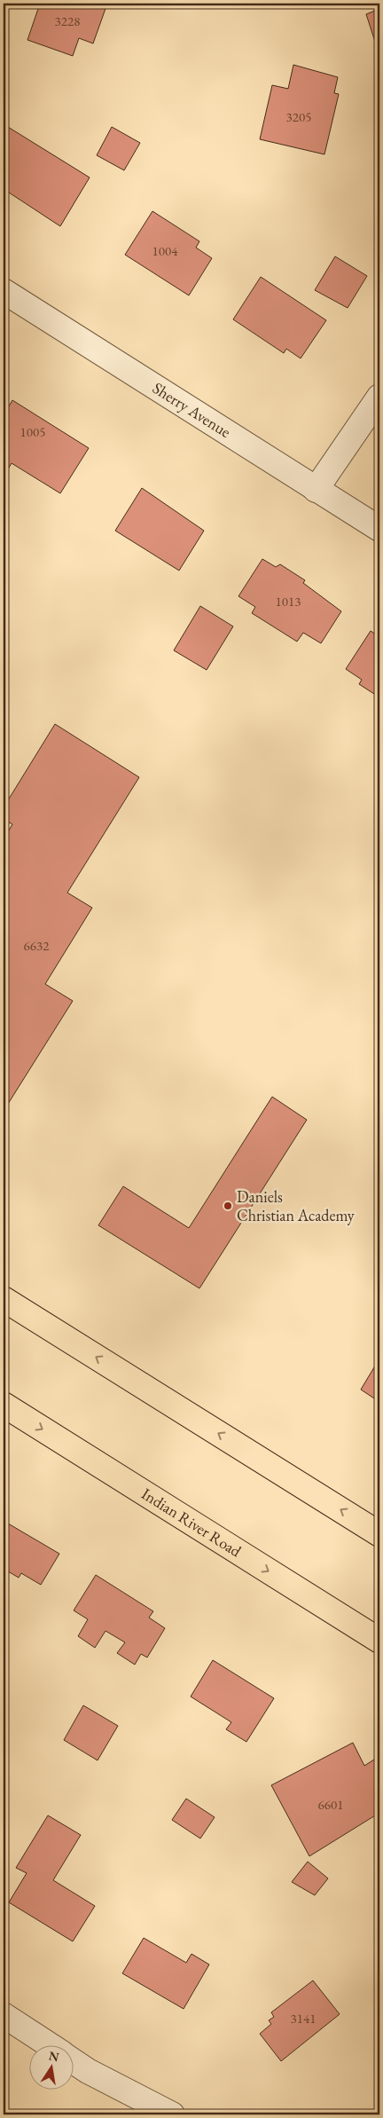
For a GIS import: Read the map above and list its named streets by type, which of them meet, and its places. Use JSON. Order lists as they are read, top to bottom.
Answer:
{
  "streets": {
    "main road": ["Indian River Road"],
    "street": ["Sherry Avenue"]
  },
  "places": ["Daniels Christian Academy"],
  "house_numbers": [
    "3228",
    "3205",
    "1004",
    "1005",
    "1013",
    "6632",
    "6601",
    "3141"
  ],
  "north": "top"
}
